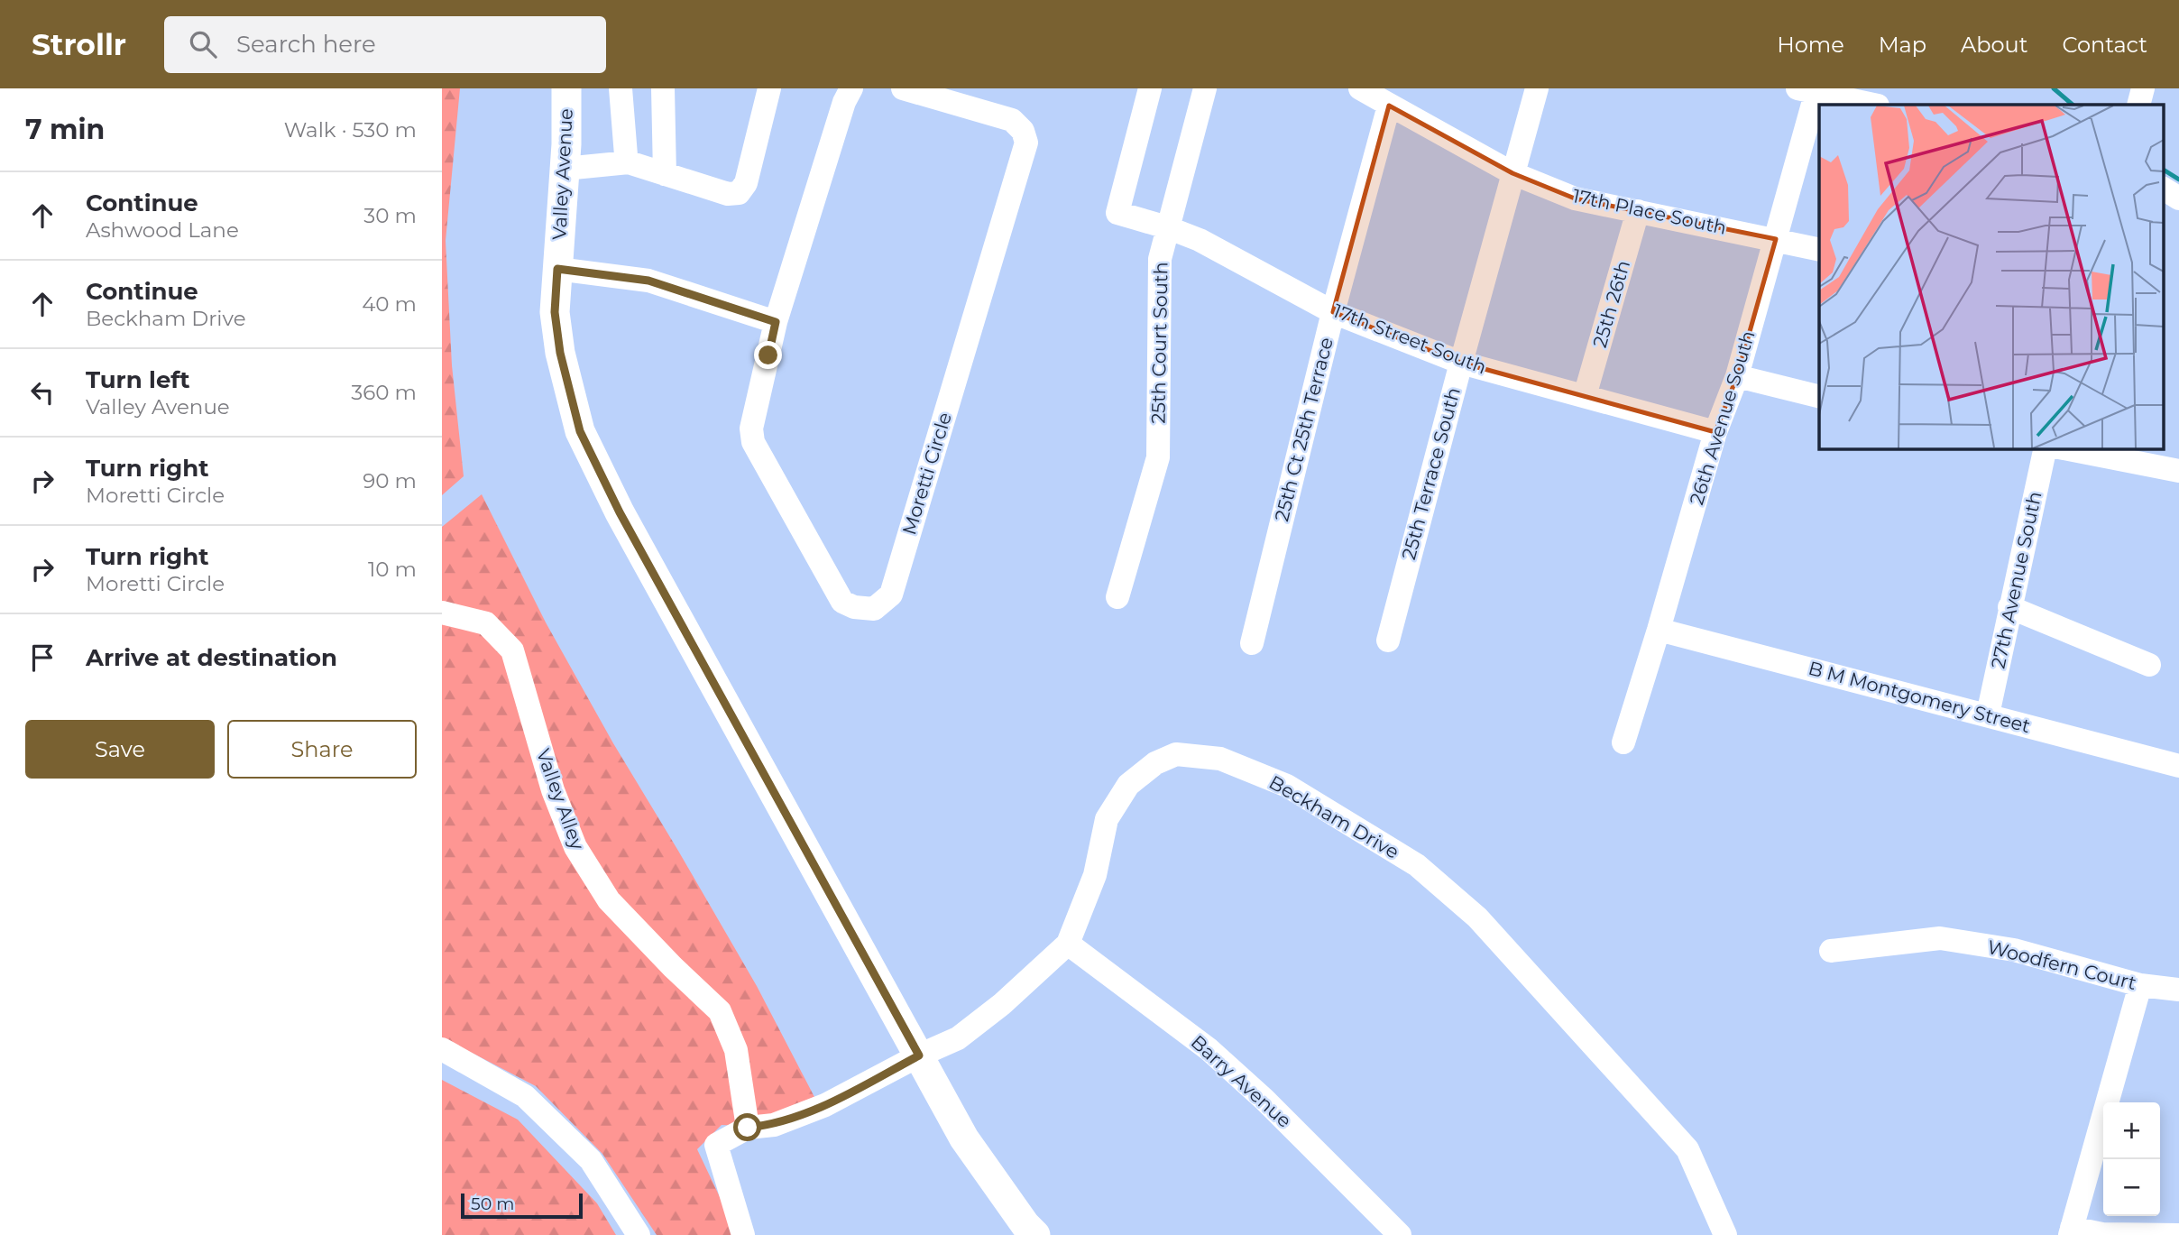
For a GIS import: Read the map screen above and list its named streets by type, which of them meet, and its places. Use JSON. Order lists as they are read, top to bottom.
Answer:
{
  "streets": {
    "main road": ["Valley Avenue"],
    "street": [
      "17th Place South",
      "25th 26th",
      "17th Street South",
      "25th Court South",
      "26th Avenue South",
      "25th Ct 25th Terrace",
      "Moretti Circle",
      "25th Terrace South",
      "27th Avenue South",
      "B M Montgomery Street",
      "Valley Alley",
      "Beckham Drive",
      "Woodfern Court",
      "Barry Avenue"
    ]
  },
  "crossings": [
    ["Valley Avenue", "Beckham Drive"],
    ["17th Place South", "25th 26th"],
    ["17th Place South", "26th Avenue South"],
    ["17th Place South", "25th Ct 25th Terrace"],
    ["17th Place South", "25th Terrace South"],
    ["25th 26th", "17th Street South"],
    ["17th Street South", "25th Court South"],
    ["17th Street South", "26th Avenue South"],
    ["17th Street South", "25th Ct 25th Terrace"],
    ["17th Street South", "25th Terrace South"],
    ["26th Avenue South", "B M Montgomery Street"],
    ["27th Avenue South", "B M Montgomery Street"],
    ["Valley Alley", "Beckham Drive"],
    ["Beckham Drive", "Barry Avenue"]
  ],
  "scale_bar": "50 m",
  "page": {
    "header": "Strollr",
    "search": "Search here",
    "nav": [
      "Home",
      "Map",
      "About",
      "Contact"
    ],
    "heading": ["7 min", "Walk · 530 m"],
    "list": [
      ["Continue", "Ashwood Lane", "30 m"],
      ["Continue", "Beckham Drive", "40 m"],
      ["Turn left", "Valley Avenue", "360 m"],
      ["Turn right", "Moretti Circle", "90 m"],
      ["Turn right", "Moretti Circle", "10 m"],
      "Arrive at destination"
    ],
    "buttons": ["Save", "Share"],
    "map_buttons": ["+", "−"],
    "scale": "50 m"
  }
}
